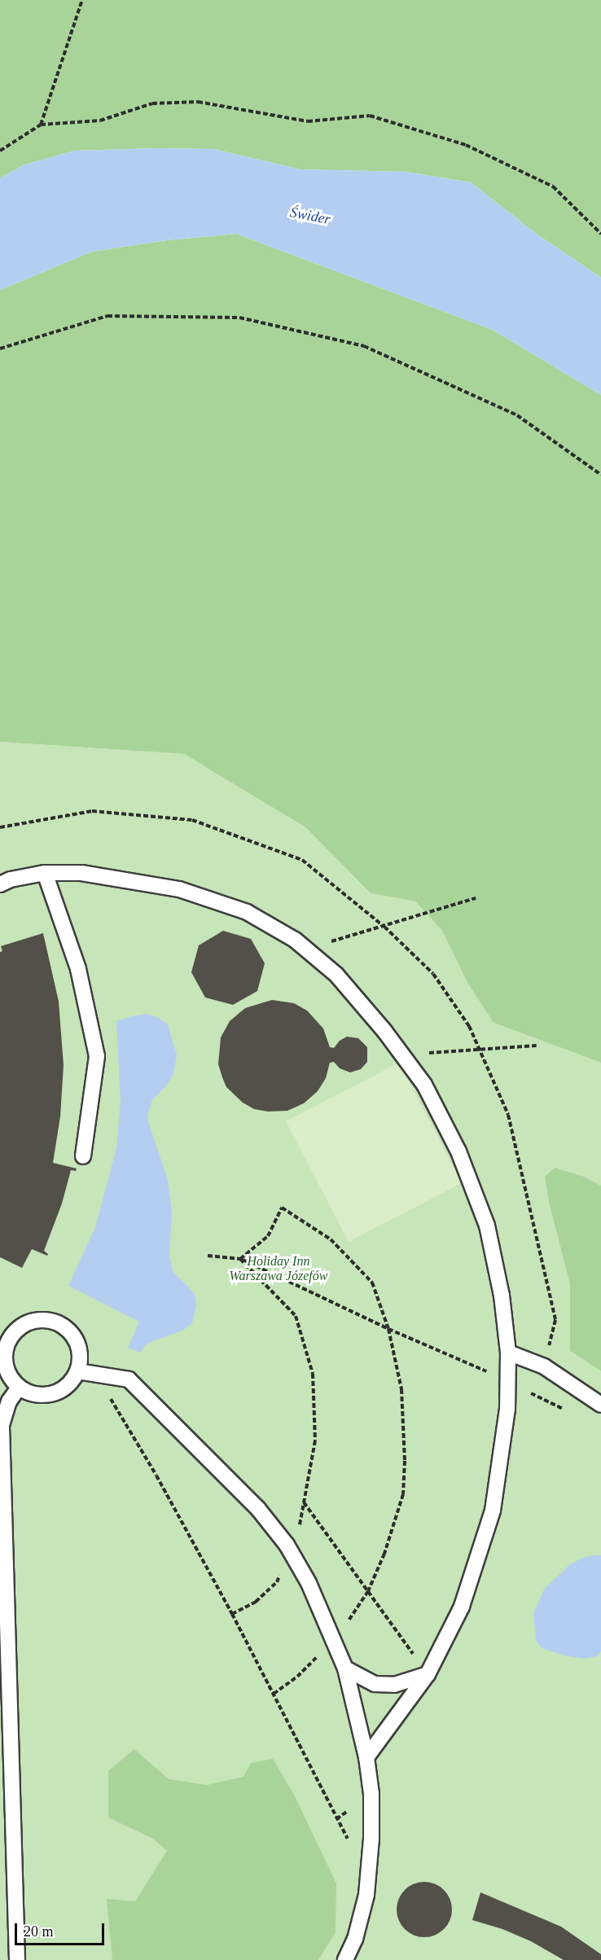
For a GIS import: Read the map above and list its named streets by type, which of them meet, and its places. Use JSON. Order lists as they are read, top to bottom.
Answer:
{
  "water": ["Świder"],
  "parks": ["Holiday Inn Warszawa Józefów"],
  "scale_bar": "20 m"
}
